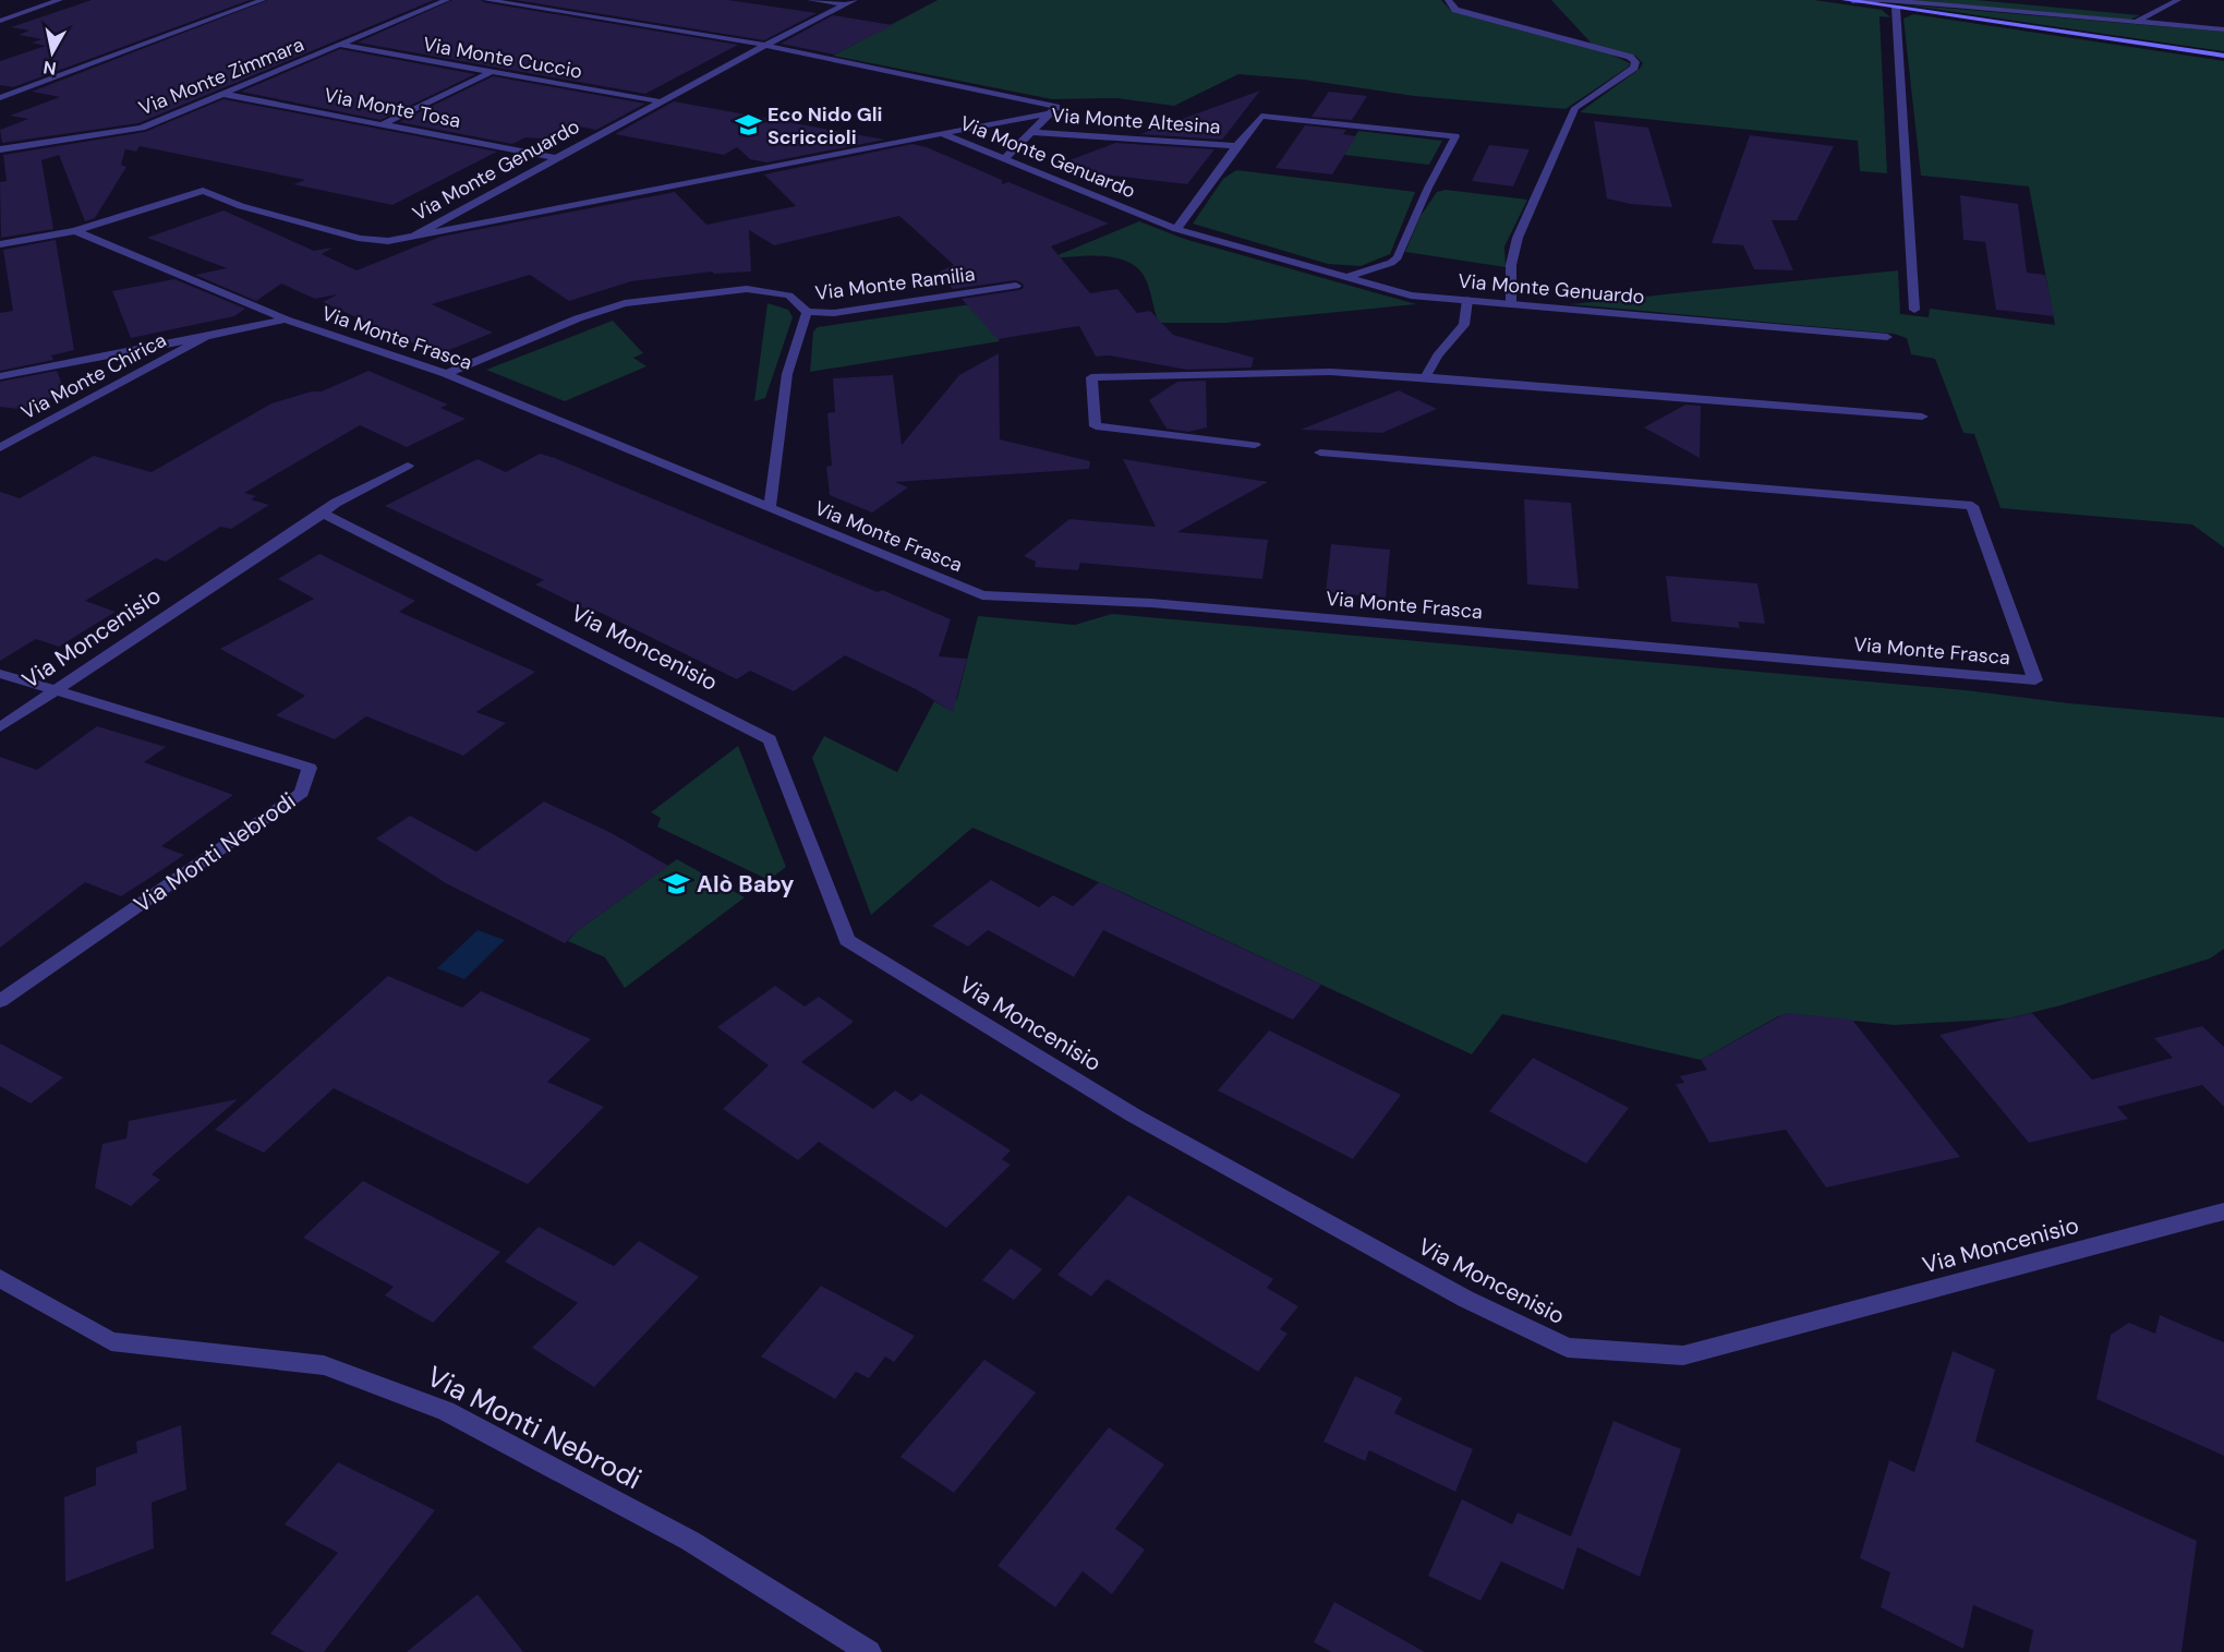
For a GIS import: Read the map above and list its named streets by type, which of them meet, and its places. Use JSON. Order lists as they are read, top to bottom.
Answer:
{
  "streets": {
    "street": [
      "Via Monte Cuccio",
      "Via Monte Zimmara",
      "Via Monte Tosa",
      "Via Monte Altesina",
      "Via Monte Genuardo",
      "Via Monte Ramilia",
      "Via Monte Frasca",
      "Via Monte Chirica",
      "Via Moncenisio",
      "Via Monti Nebrodi"
    ]
  },
  "crossings": [
    ["Via Monte Cuccio", "Via Monte Zimmara"],
    ["Via Monte Cuccio", "Via Monte Genuardo"],
    ["Via Monte Zimmara", "Via Monte Tosa"],
    ["Via Monte Tosa", "Via Monte Genuardo"],
    ["Via Monte Altesina", "Via Monte Genuardo"],
    ["Via Monte Ramilia", "Via Monte Frasca"],
    ["Via Monte Frasca", "Via Monte Chirica"],
    ["Via Moncenisio", "Via Monti Nebrodi"]
  ],
  "places": {
    "school or university": ["Eco Nido Gli Scriccioli", "Alò Baby"]
  },
  "north": "bottom"
}
